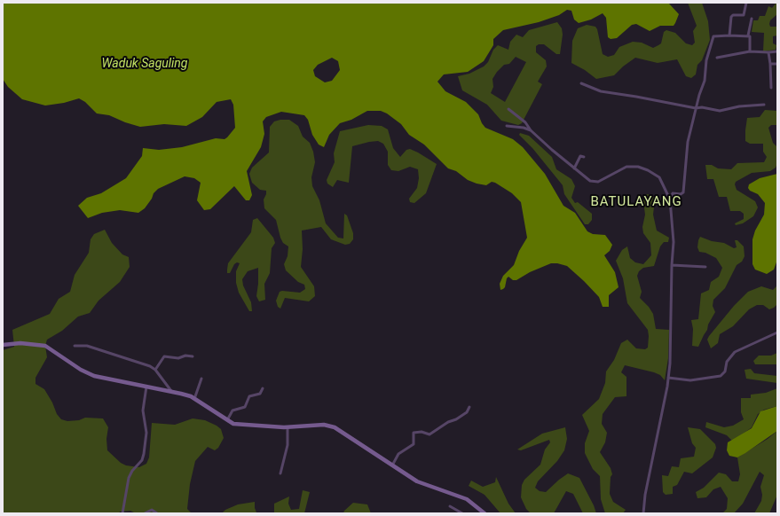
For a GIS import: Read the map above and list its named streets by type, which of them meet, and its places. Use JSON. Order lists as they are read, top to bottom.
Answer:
{
  "districts": ["BATULAYANG"],
  "water": ["Waduk Saguling"]
}
